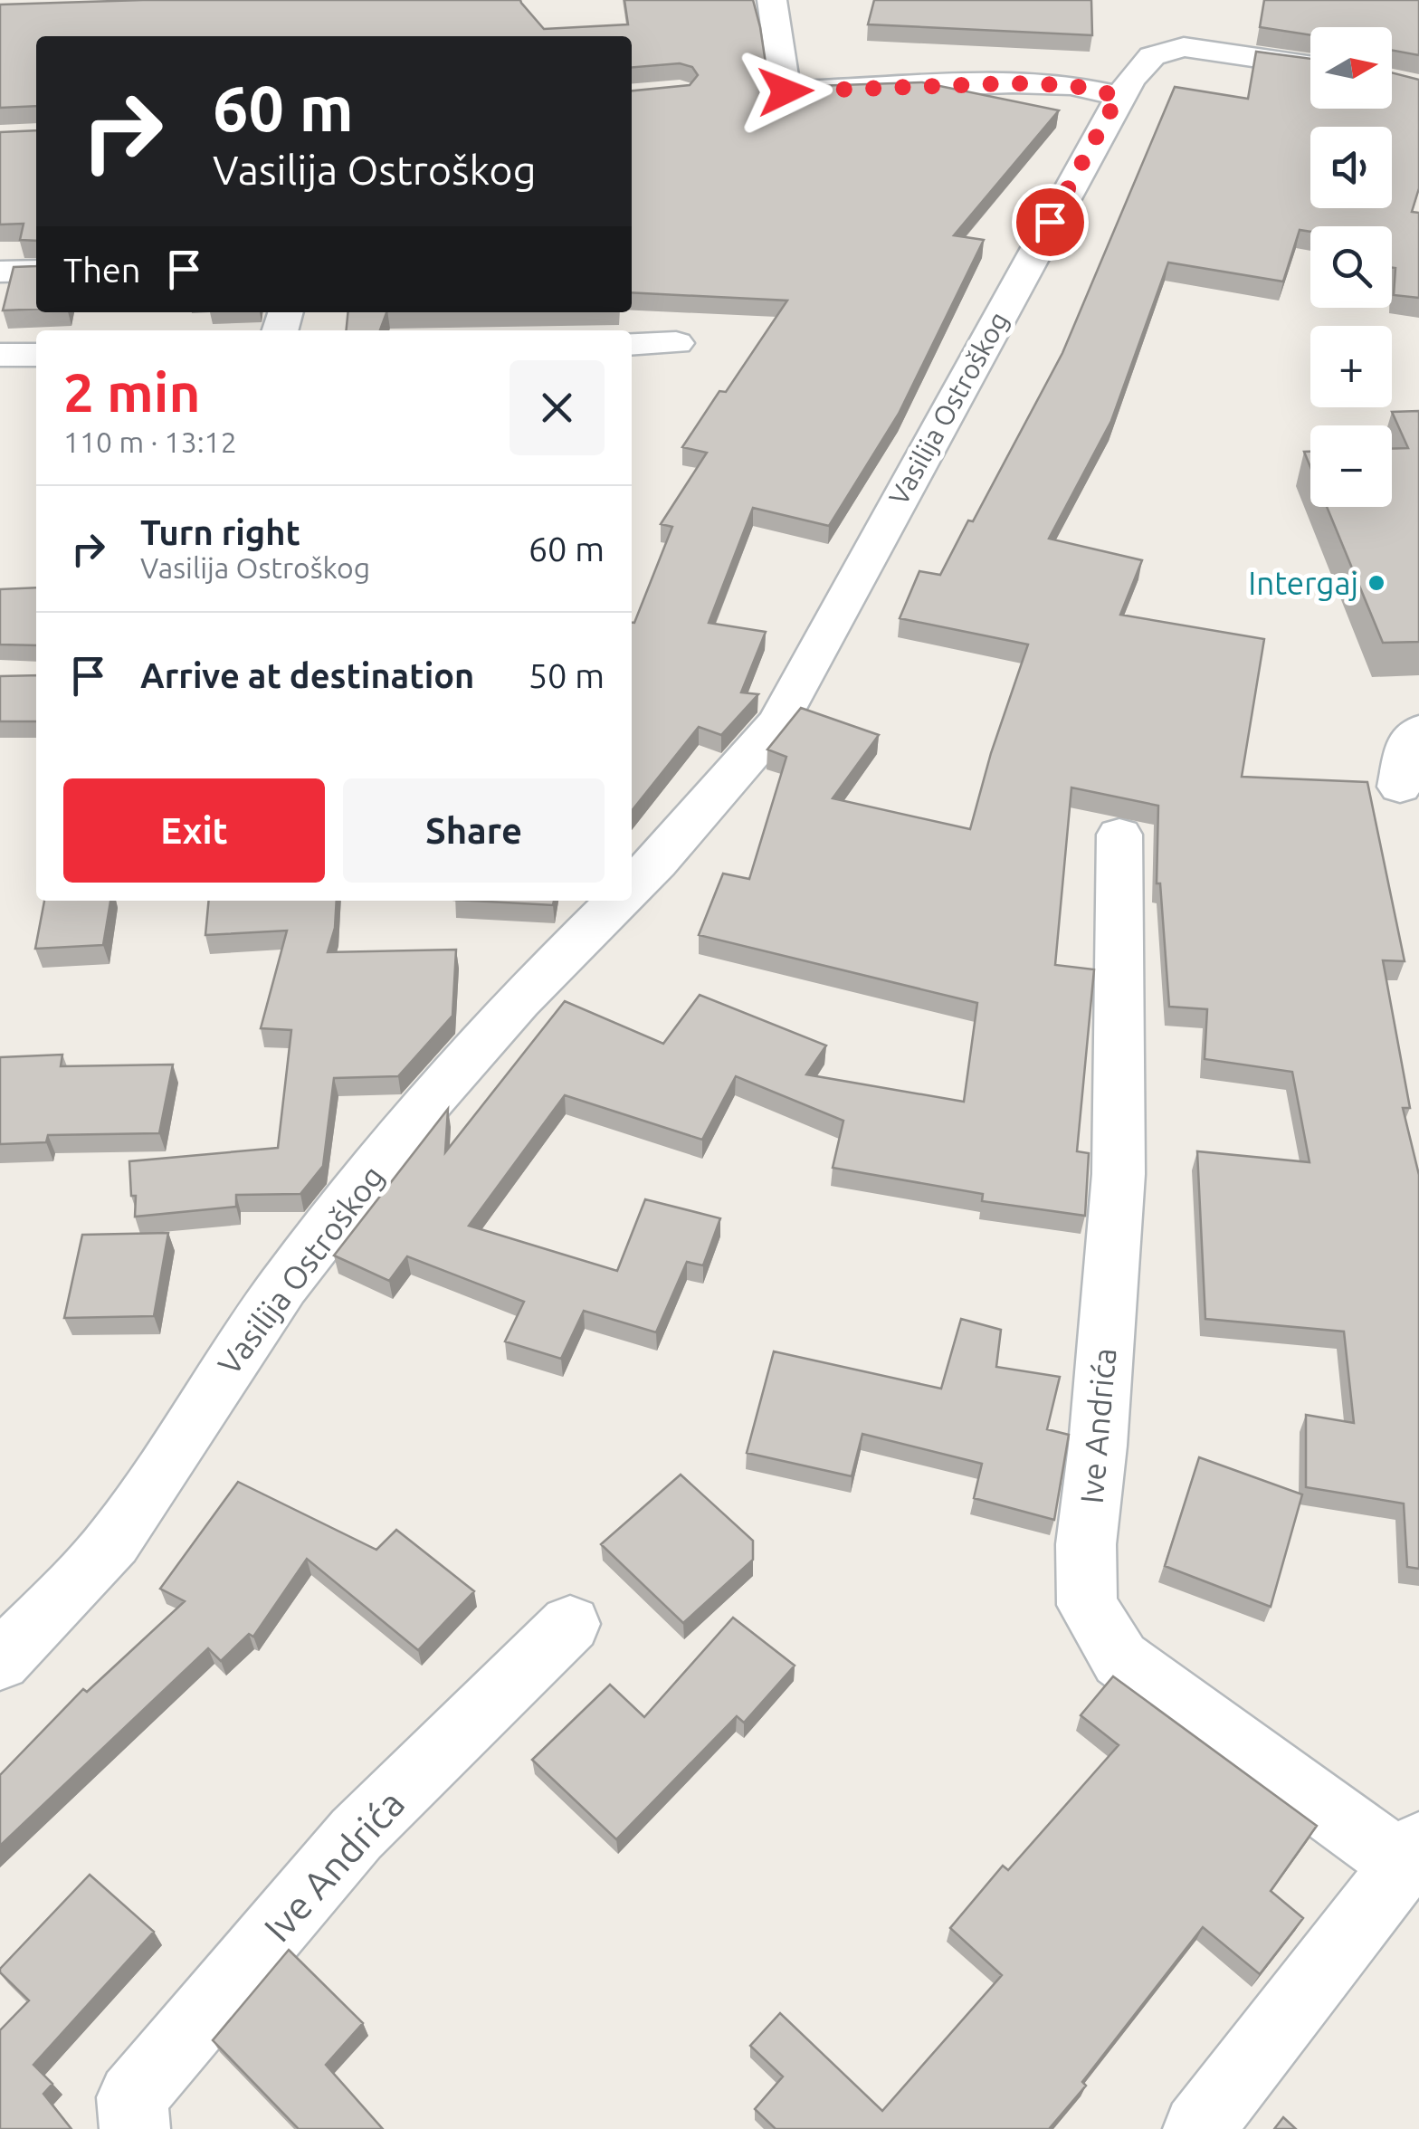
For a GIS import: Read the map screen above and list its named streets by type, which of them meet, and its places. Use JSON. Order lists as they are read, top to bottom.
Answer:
{
  "streets": {
    "street": ["Vasilija Ostroškog", "Ive Andrića"]
  },
  "places": ["Intergaj"],
  "north": "right",
  "page": {
    "map_buttons": ["+", "−"],
    "turn": ["60 m", "Vasilija Ostroškog"],
    "then": "Then",
    "heading": ["2 min", "110 m · 13:12"],
    "list": [
      {
        "name": "Turn right",
        "note": "Vasilija Ostroškog",
        "value": "60 m"
      },
      {
        "name": "Arrive at destination",
        "value": "50 m"
      }
    ],
    "buttons": ["Exit", "Share"]
  }
}
